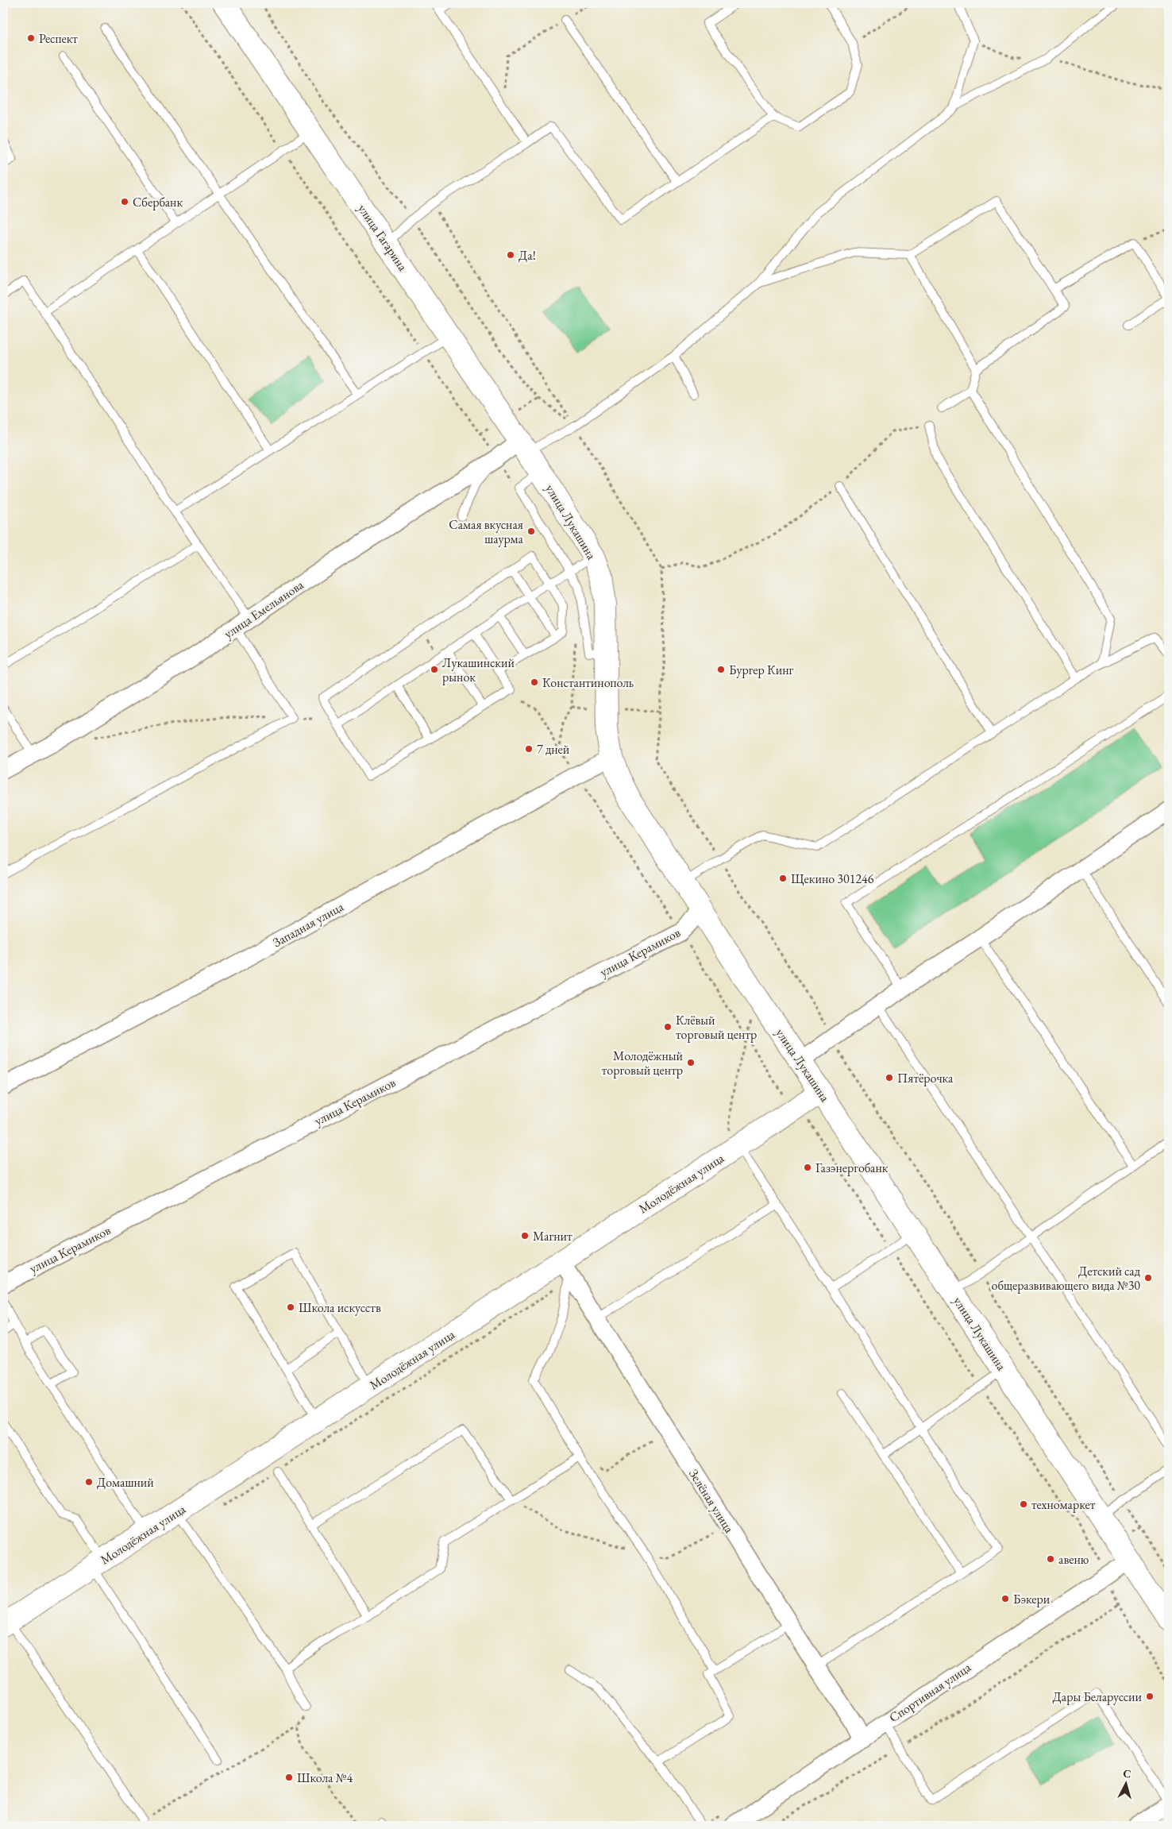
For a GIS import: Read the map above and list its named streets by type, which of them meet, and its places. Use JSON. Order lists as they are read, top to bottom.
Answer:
{
  "streets": {
    "main road": ["улица Гагарина", "улица Лукашина", "Молодёжная улица"],
    "street": [
      "улица Емельянова",
      "Западная улица",
      "улица Керамиков",
      "Зелёная улица",
      "Спортивная улица"
    ]
  },
  "crossings": [
    ["улица Гагарина", "улица Лукашина"],
    ["улица Гагарина", "улица Емельянова"],
    ["улица Лукашина", "Западная улица"],
    ["улица Лукашина", "улица Керамиков"],
    ["улица Лукашина", "Молодёжная улица"],
    ["улица Лукашина", "Спортивная улица"],
    ["Молодёжная улица", "Зелёная улица"],
    ["Зелёная улица", "Спортивная улица"]
  ],
  "places": [
    "Респект",
    "Сбербанк",
    "Да!",
    "Самая вкусная шаурма",
    "Лукашинский рынок",
    "Бургер Кинг",
    "Константинополь",
    "7 дней",
    "Щекино 301246",
    "Клёвый торговый центр",
    "Молодёжный торговый центр",
    "Пятёрочка",
    "Газэнергобанк",
    "Магнит",
    "Детский сад общеразвивающего вида №30",
    "Школа искусств",
    "Домашний",
    "техномаркет",
    "авеню",
    "Бэкери",
    "Дары Беларуссии",
    "Школа №4"
  ],
  "north": "top"
}
